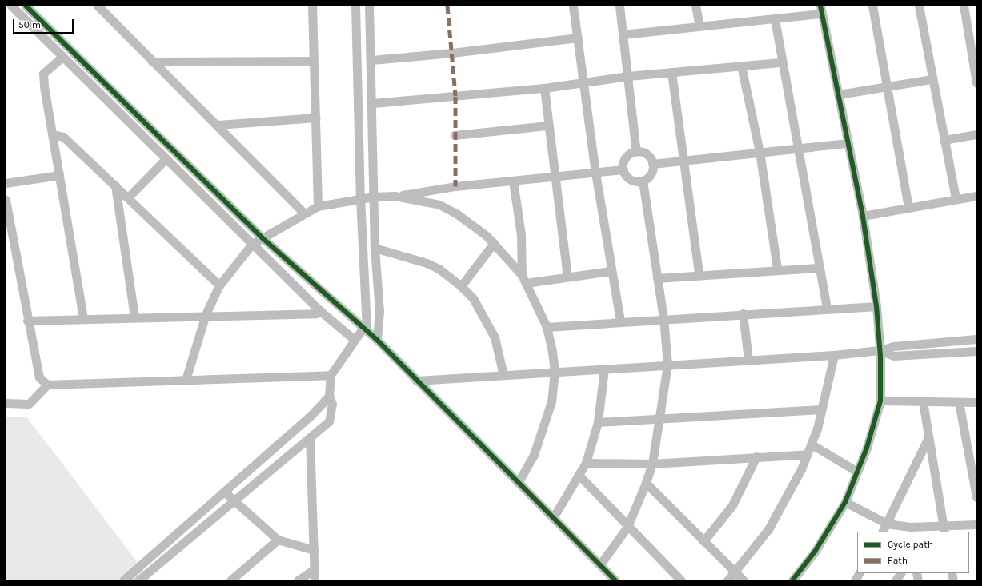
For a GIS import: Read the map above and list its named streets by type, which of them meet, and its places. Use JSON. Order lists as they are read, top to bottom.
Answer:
{
  "legend": ["Cycle path", "Path"],
  "scale_bar": "50 m"
}
